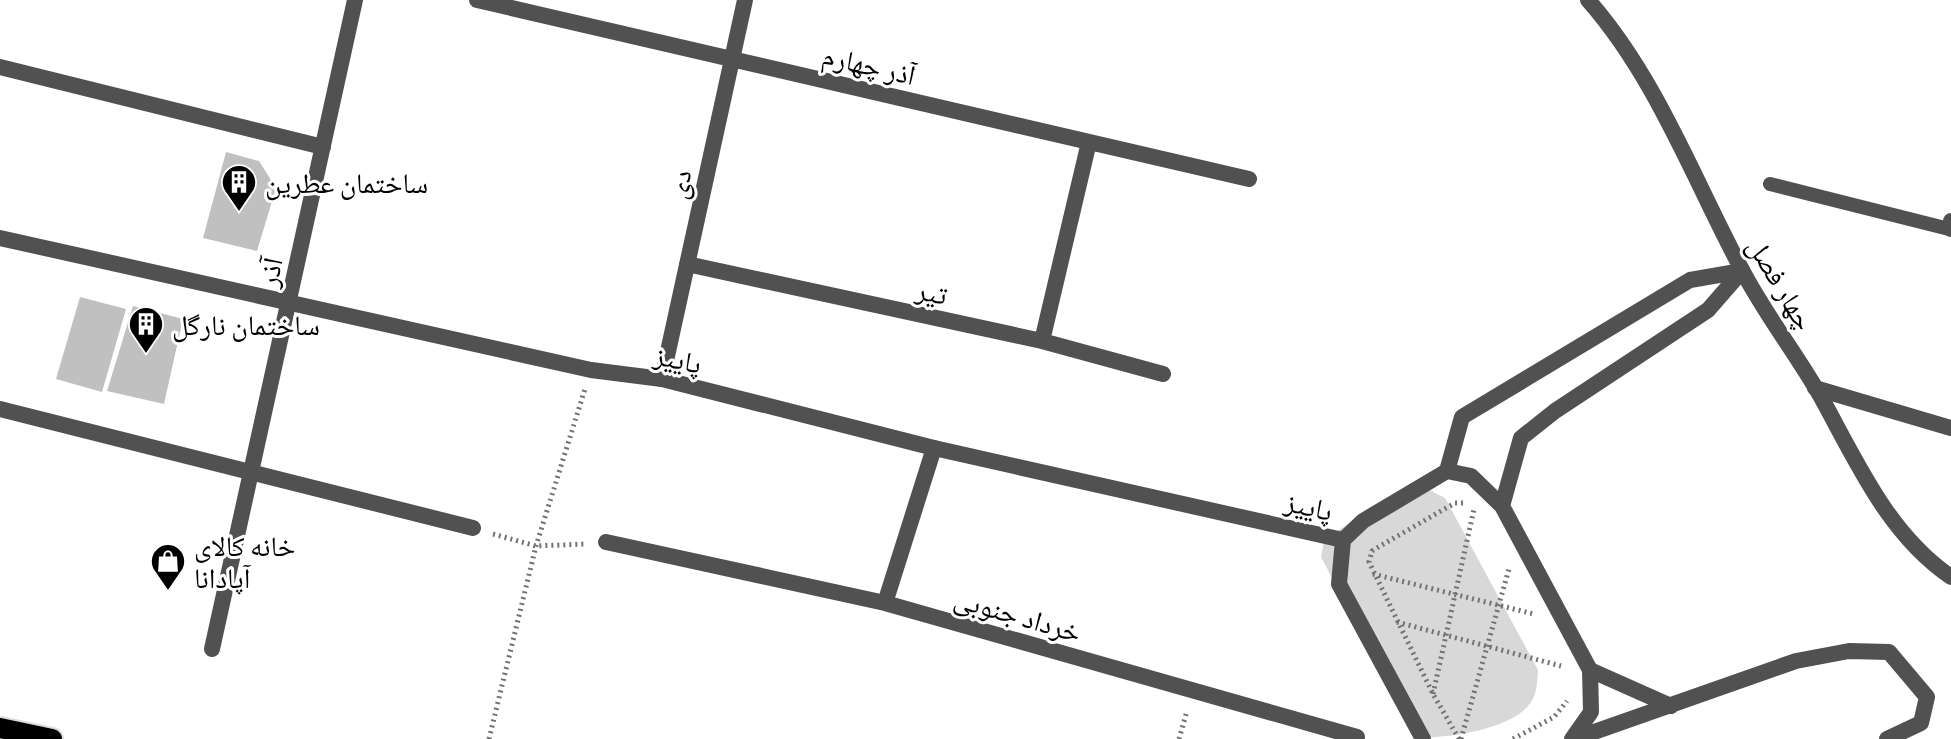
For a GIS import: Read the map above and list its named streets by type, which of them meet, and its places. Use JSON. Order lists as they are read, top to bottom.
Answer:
{
  "streets": {
    "street": [
      "آذر چهارم",
      "دی",
      "آذر",
      "چهار فصل",
      "تیر",
      "پاییز",
      "خرداد جنوبی"
    ]
  },
  "crossings": [
    ["آذر چهارم", "دی"],
    ["دی", "تیر"],
    ["دی", "پاییز"],
    ["آذر", "پاییز"]
  ],
  "places": {
    "building": ["ساختمان عطرین", "ساختمان نارگل"],
    "shop": ["خانه کالای آپادانا"]
  }
}
